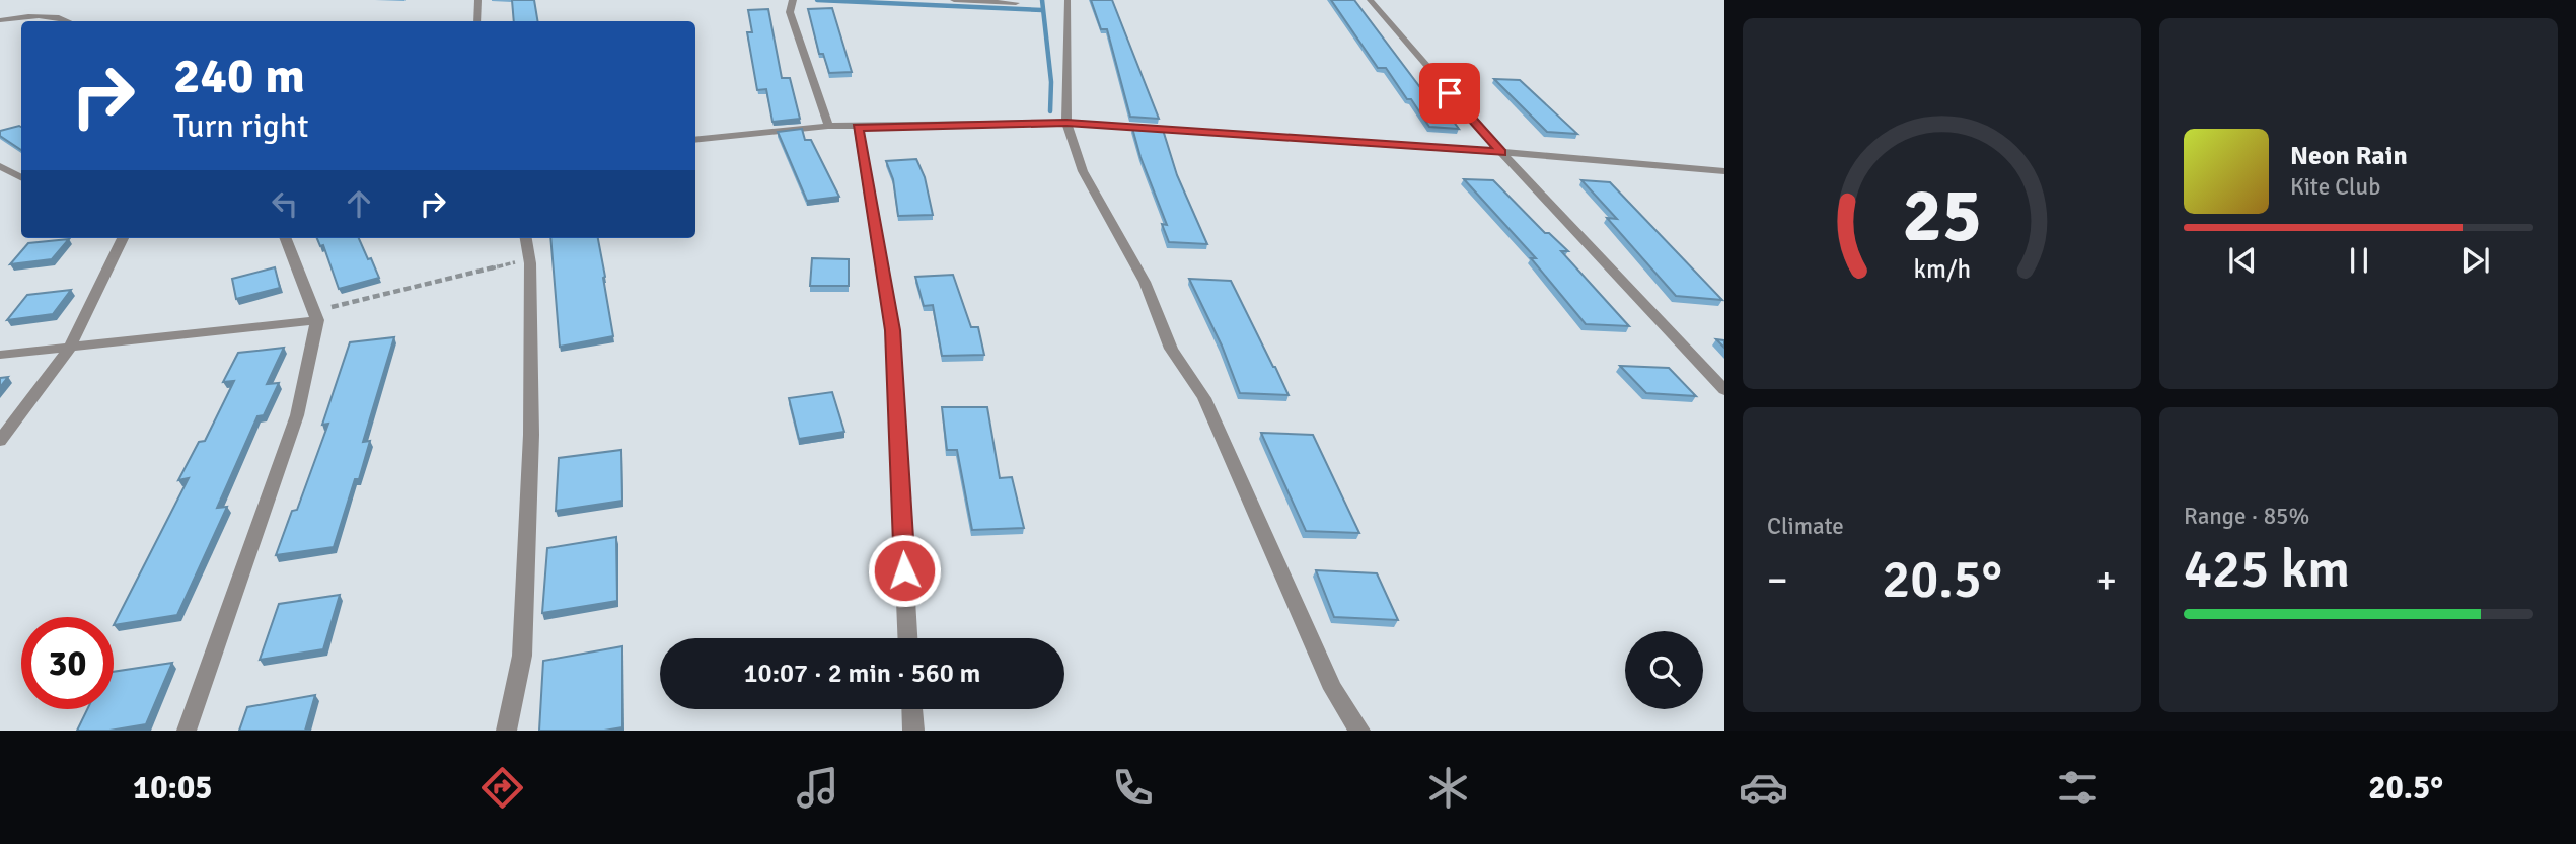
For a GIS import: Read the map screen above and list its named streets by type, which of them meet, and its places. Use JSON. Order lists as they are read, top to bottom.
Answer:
{
  "page": {
    "turn": ["240 m", "Turn right"],
    "song": ["Neon Rain", "Kite Club"],
    "tile": [
      "Climate",
      ["Range · 85%", "425 km"]
    ],
    "heat": ["−", "20.5°", "+"],
    "limit": "30",
    "trip": "10:07 · 2 min · 560 m",
    "tabs": ["10:05", "20.5°"],
    "gauge": ["25", "km/h"]
  }
}
